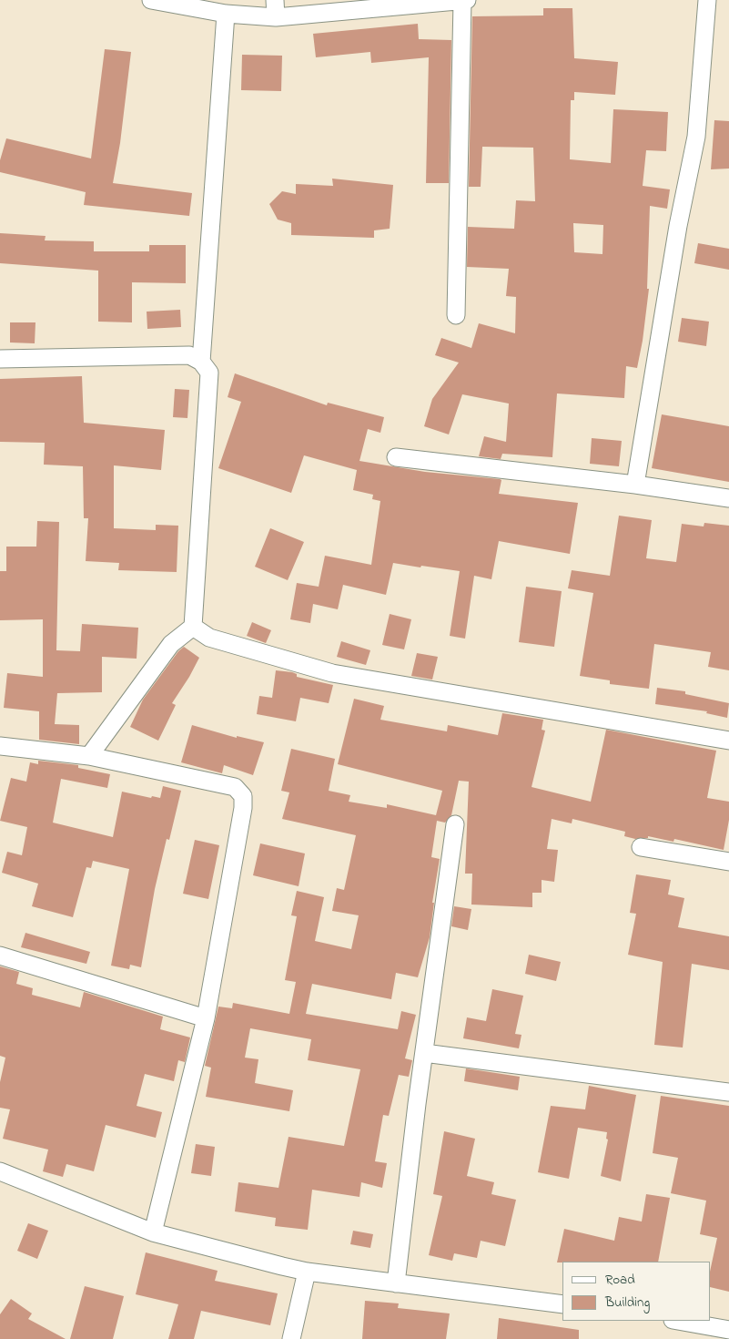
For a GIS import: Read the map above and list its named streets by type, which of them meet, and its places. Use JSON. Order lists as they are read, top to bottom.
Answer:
{
  "legend": ["Road", "Building"]
}
